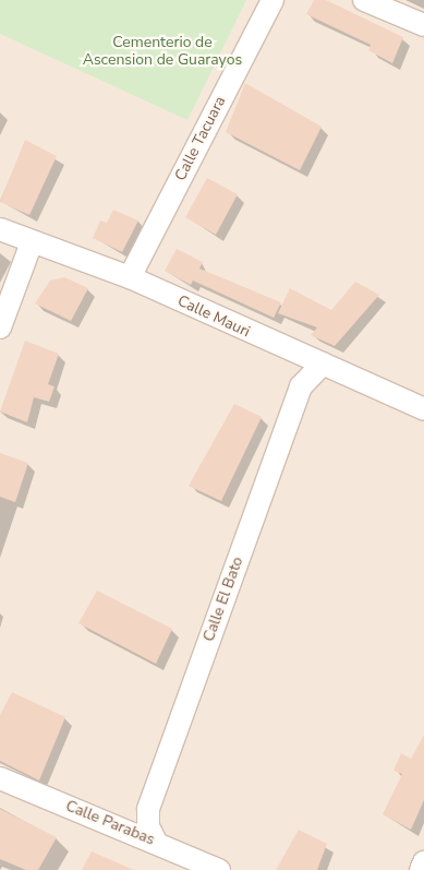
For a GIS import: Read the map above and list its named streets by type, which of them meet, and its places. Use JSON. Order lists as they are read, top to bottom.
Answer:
{
  "streets": {
    "street": [
      "Calle Tacuara",
      "Calle Mauri",
      "Calle El Bato",
      "Calle Parabas"
    ]
  },
  "crossings": [
    ["Calle Tacuara", "Calle Mauri"],
    ["Calle Mauri", "Calle El Bato"],
    ["Calle El Bato", "Calle Parabas"]
  ],
  "parks": ["Cementerio de Ascension de Guarayos"]
}
